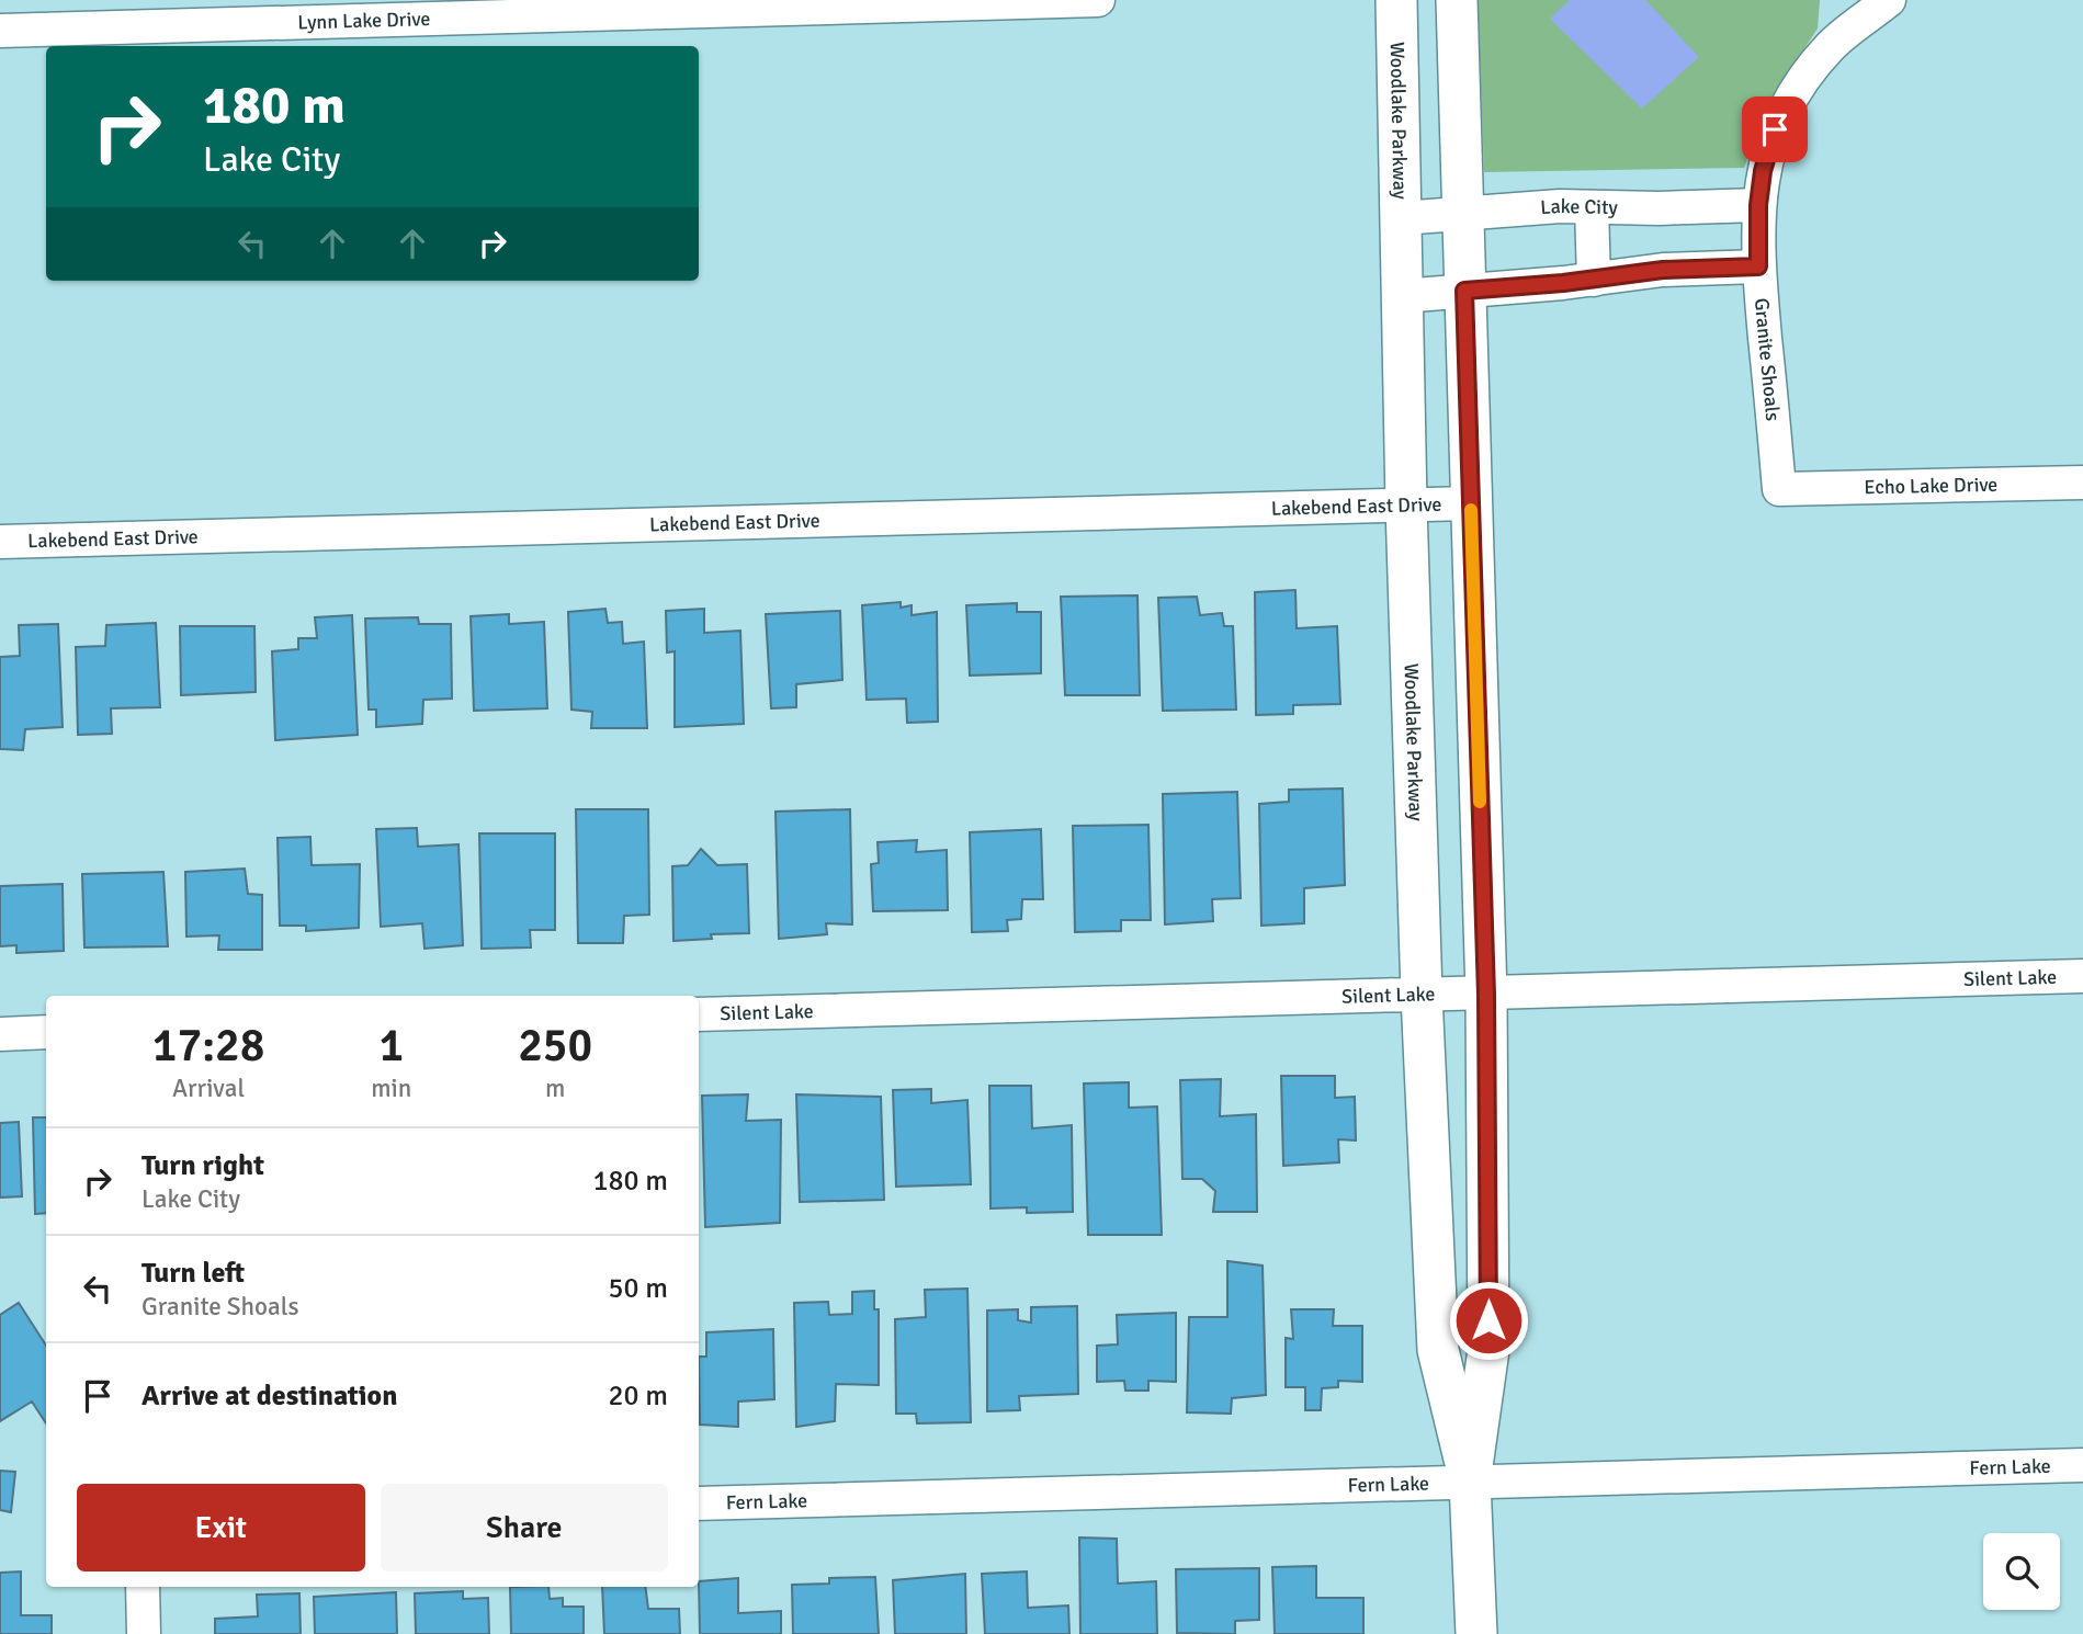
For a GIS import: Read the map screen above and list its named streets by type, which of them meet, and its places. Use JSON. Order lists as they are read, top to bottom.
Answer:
{
  "streets": {
    "street": [
      "Lynn Lake Drive",
      "Woodlake Parkway",
      "Lake City",
      "Granite Shoals",
      "Echo Lake Drive",
      "Lakebend East Drive",
      "Silent Lake",
      "Fern Lake"
    ]
  },
  "crossings": [
    ["Woodlake Parkway", "Lake City"],
    ["Woodlake Parkway", "Lakebend East Drive"],
    ["Woodlake Parkway", "Silent Lake"],
    ["Woodlake Parkway", "Fern Lake"],
    ["Lake City", "Granite Shoals"],
    ["Granite Shoals", "Echo Lake Drive"]
  ],
  "page": {
    "turn": ["180 m", "Lake City"],
    "eta": [
      "17:28",
      "Arrival",
      "1",
      "min",
      "250",
      "m"
    ],
    "list": [
      {
        "name": "Turn right",
        "note": "Lake City",
        "value": "180 m"
      },
      {
        "name": "Turn left",
        "note": "Granite Shoals",
        "value": "50 m"
      },
      {
        "name": "Arrive at destination",
        "value": "20 m"
      }
    ],
    "buttons": ["Exit", "Share"]
  }
}
